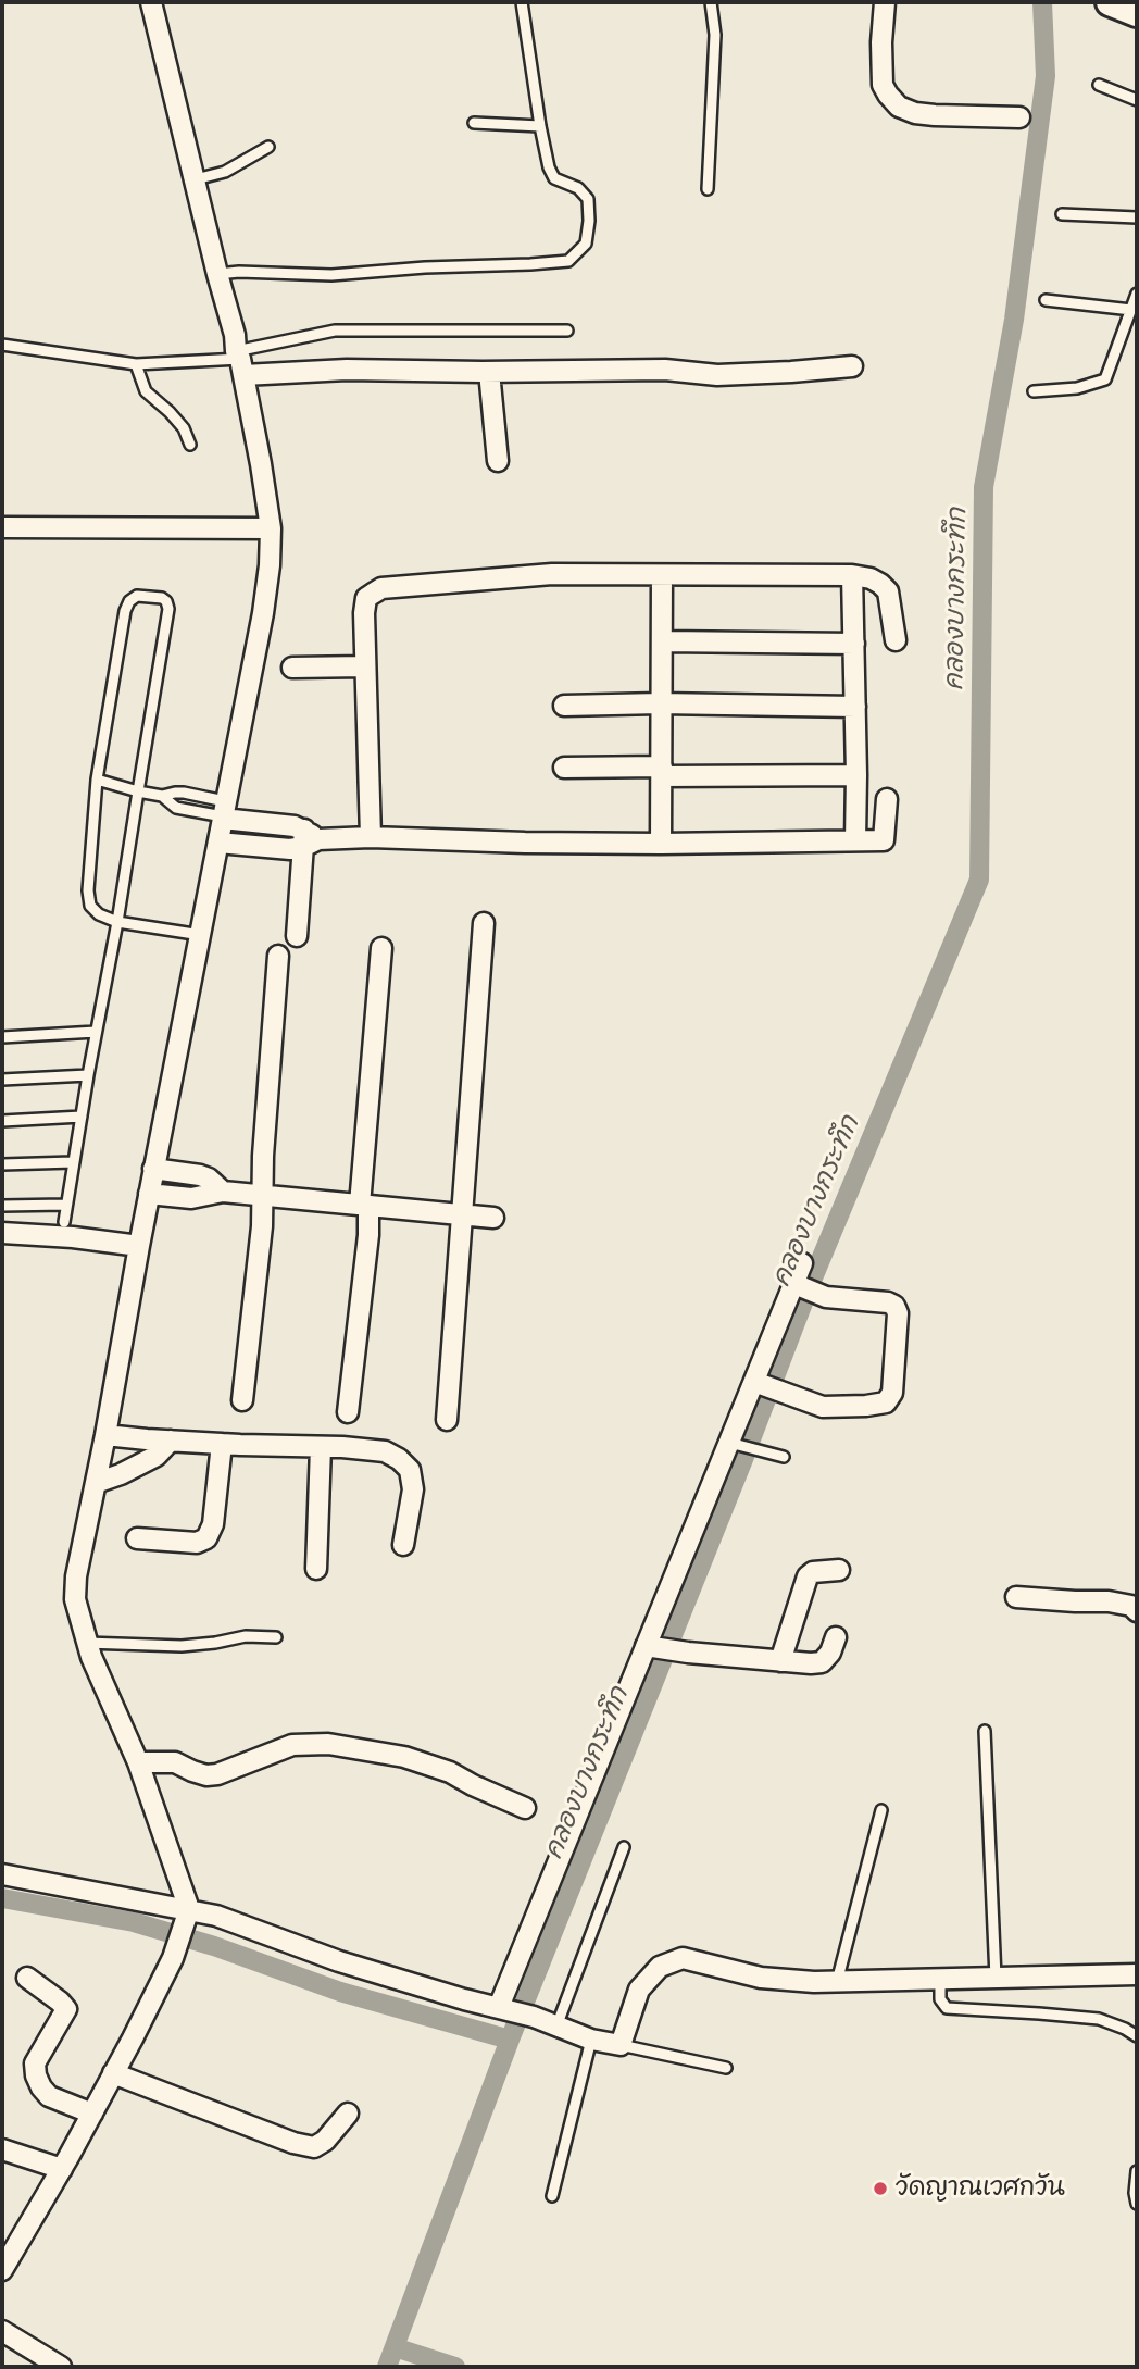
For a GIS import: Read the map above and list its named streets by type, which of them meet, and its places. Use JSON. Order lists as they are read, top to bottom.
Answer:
{
  "water": ["คลองบางกระทึก"],
  "places": ["วัดญาณเวศกวัน"]
}
